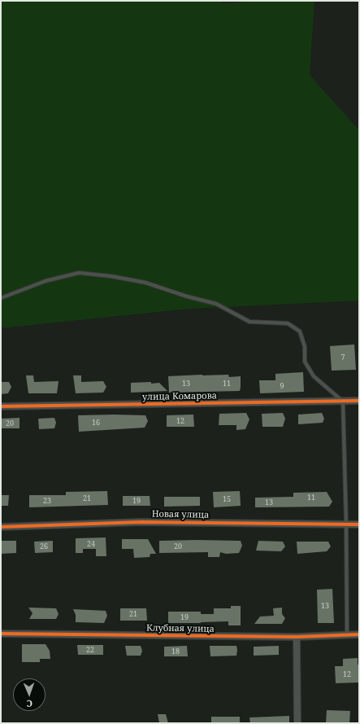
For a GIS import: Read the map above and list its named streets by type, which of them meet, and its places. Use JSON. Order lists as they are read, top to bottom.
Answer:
{
  "streets": {
    "street": ["улица Комарова", "Новая улица", "Клубная улица"]
  },
  "house_numbers": [
    "7",
    "13",
    "11",
    "9",
    "12",
    "16",
    "20",
    "11",
    "21",
    "15",
    "23",
    "19",
    "13",
    "24",
    "26",
    "20",
    "13",
    "21",
    "19",
    "22",
    "18",
    "12"
  ],
  "north": "bottom"
}
